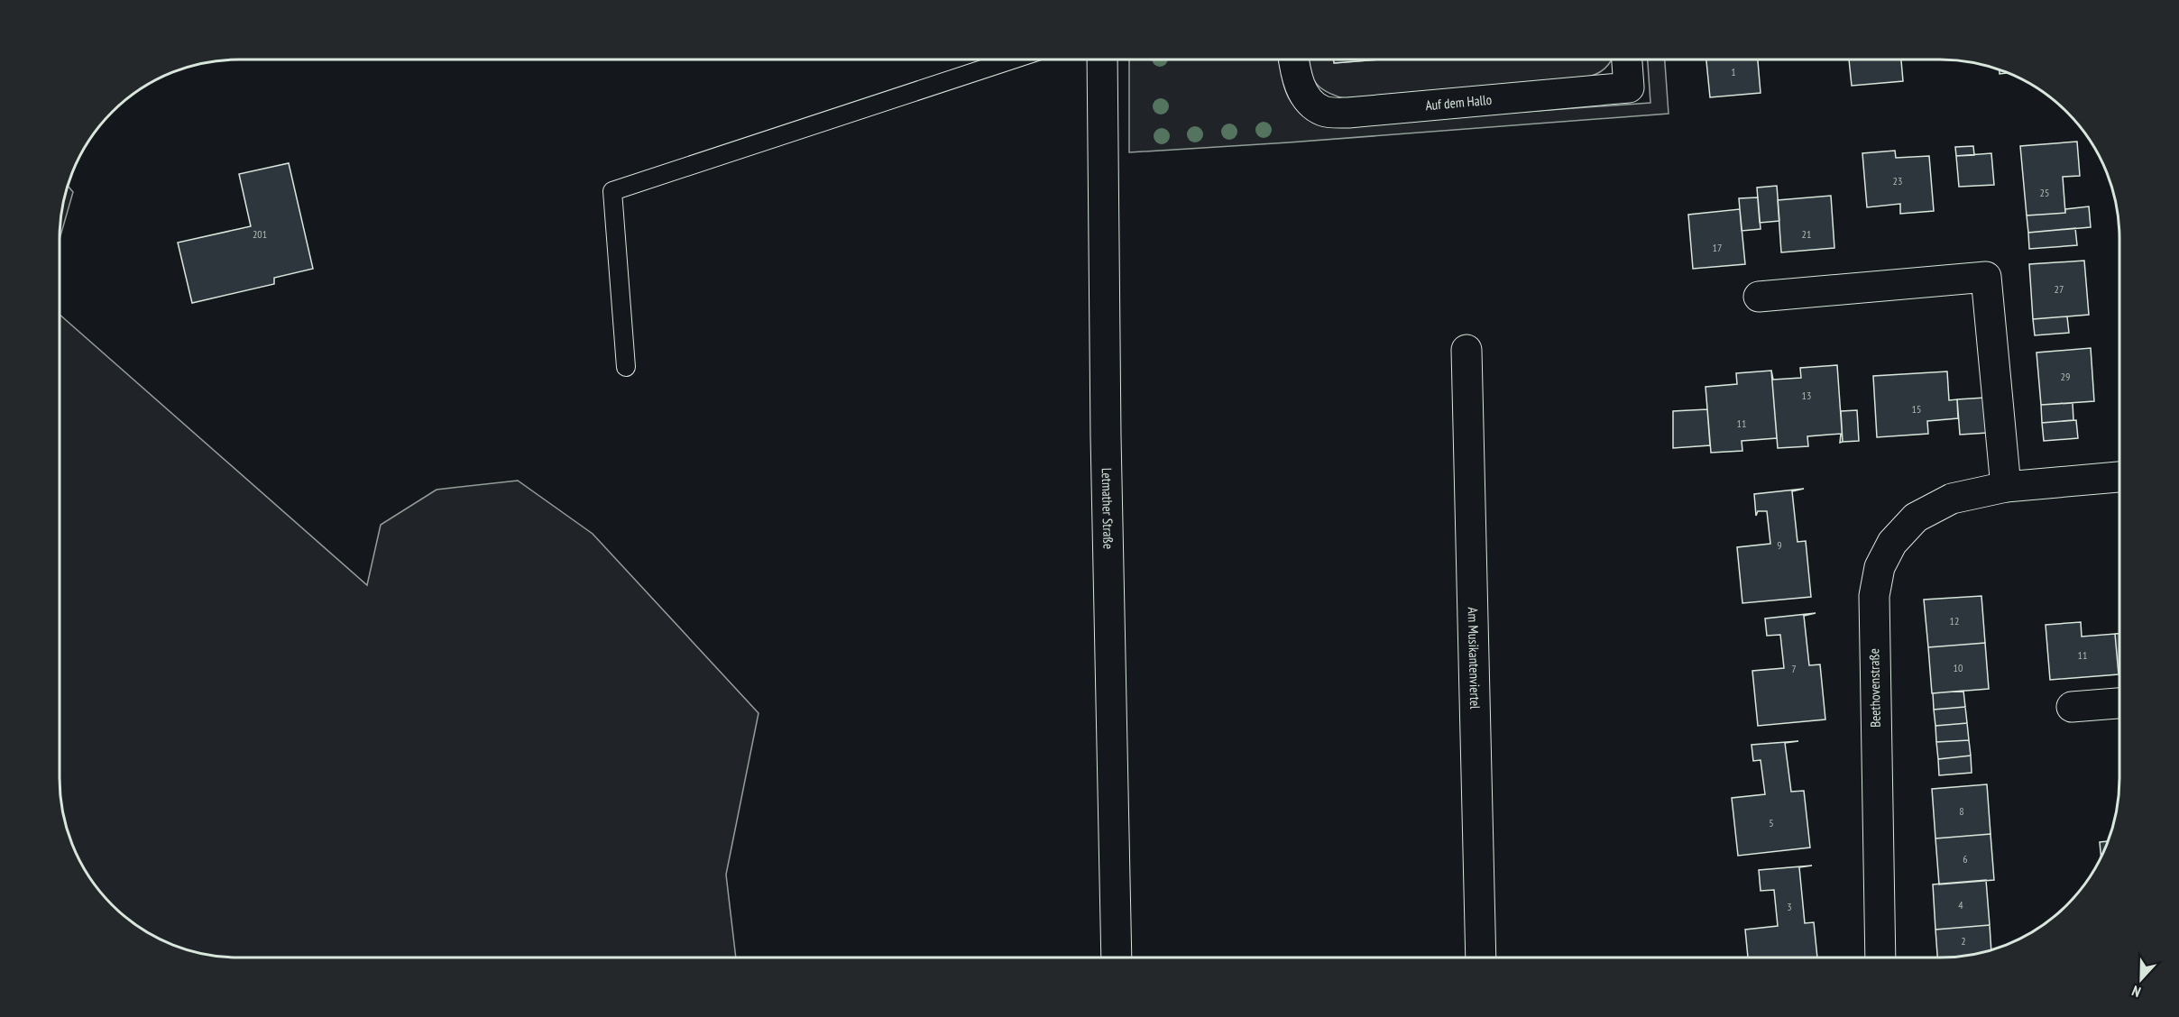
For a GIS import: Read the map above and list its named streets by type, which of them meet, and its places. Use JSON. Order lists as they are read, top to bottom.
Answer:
{
  "streets": {
    "street": [
      "Auf dem Hallo",
      "Letmather Straße",
      "Am Musikantenviertel",
      "Beethovenstraße"
    ]
  },
  "house_numbers": [
    "1",
    "23",
    "25",
    "201",
    "21",
    "17",
    "27",
    "29",
    "13",
    "15",
    "11",
    "9",
    "12",
    "11",
    "10",
    "7",
    "8",
    "5",
    "6",
    "4",
    "3",
    "2"
  ],
  "north": "bottom"
}
